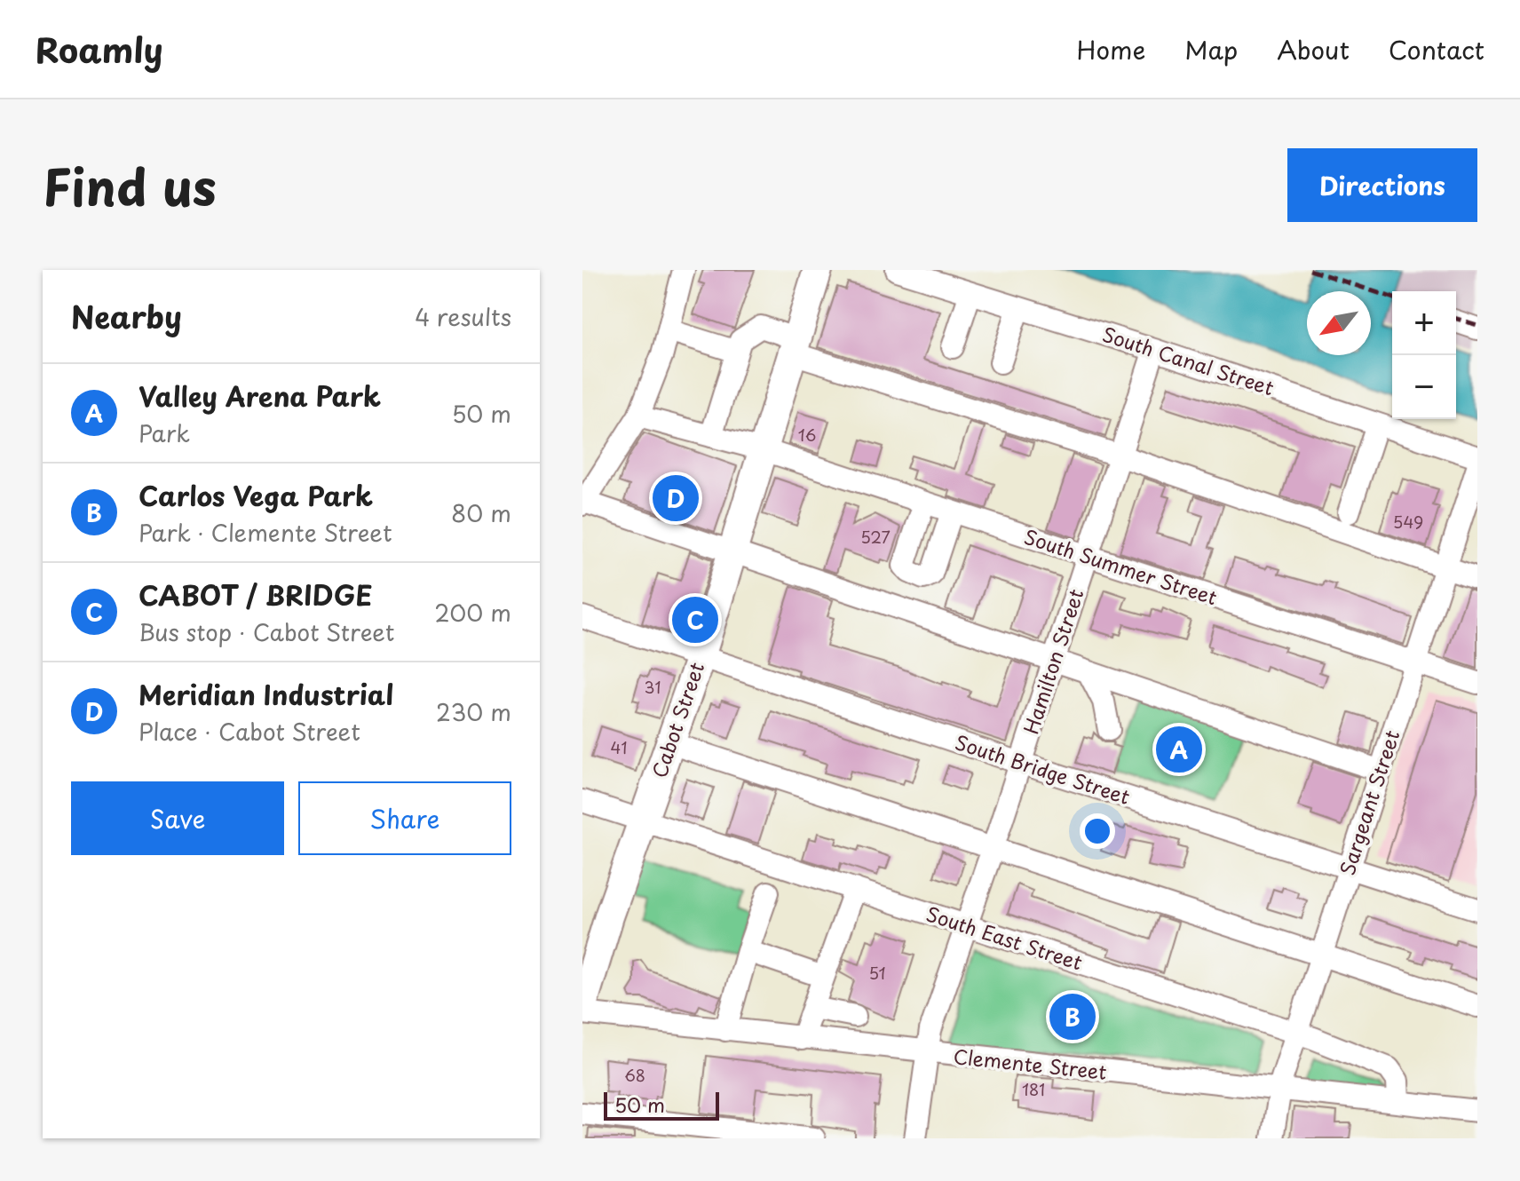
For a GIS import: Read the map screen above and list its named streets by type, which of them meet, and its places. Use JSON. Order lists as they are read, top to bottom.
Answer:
{
  "streets": {
    "main road": ["Cabot Street"],
    "street": [
      "South Canal Street",
      "South Summer Street",
      "Hamilton Street",
      "South Bridge Street",
      "Sargeant Street",
      "South East Street",
      "Clemente Street"
    ]
  },
  "crossings": [
    ["South Canal Street", "Hamilton Street"],
    ["South Summer Street", "Hamilton Street"],
    ["South Summer Street", "Cabot Street"],
    ["South Summer Street", "Sargeant Street"],
    ["Hamilton Street", "South Bridge Street"],
    ["Hamilton Street", "South East Street"],
    ["Hamilton Street", "Clemente Street"],
    ["Cabot Street", "South Bridge Street"],
    ["Cabot Street", "South East Street"],
    ["South Bridge Street", "Sargeant Street"],
    ["Sargeant Street", "South East Street"],
    ["Sargeant Street", "Clemente Street"],
    ["South East Street", "Clemente Street"]
  ],
  "house_numbers": [
    "16",
    "549",
    "527",
    "31",
    "41",
    "51",
    "68",
    "181"
  ],
  "scale_bar": "50 m",
  "north": "bottom left",
  "page": {
    "header": "Roamly",
    "nav": [
      "Home",
      "Map",
      "About",
      "Contact"
    ],
    "title": "Find us",
    "buttons": [
      "Directions",
      ["Save", "Share"]
    ],
    "heading": ["Nearby", "4 results"],
    "map_buttons": ["+", "−"],
    "list": [
      {
        "mark": "A",
        "name": "Valley Arena Park",
        "note": "Park",
        "value": "50 m"
      },
      {
        "mark": "B",
        "name": "Carlos Vega Park",
        "note": "Park · Clemente Street",
        "value": "80 m"
      },
      {
        "mark": "C",
        "name": "CABOT / BRIDGE",
        "note": "Bus stop · Cabot Street",
        "value": "200 m"
      },
      {
        "mark": "D",
        "name": "Meridian Industrial",
        "note": "Place · Cabot Street",
        "value": "230 m"
      }
    ],
    "pins": [
      "D",
      "C",
      "A",
      "B"
    ],
    "scale": "50 m"
  }
}
